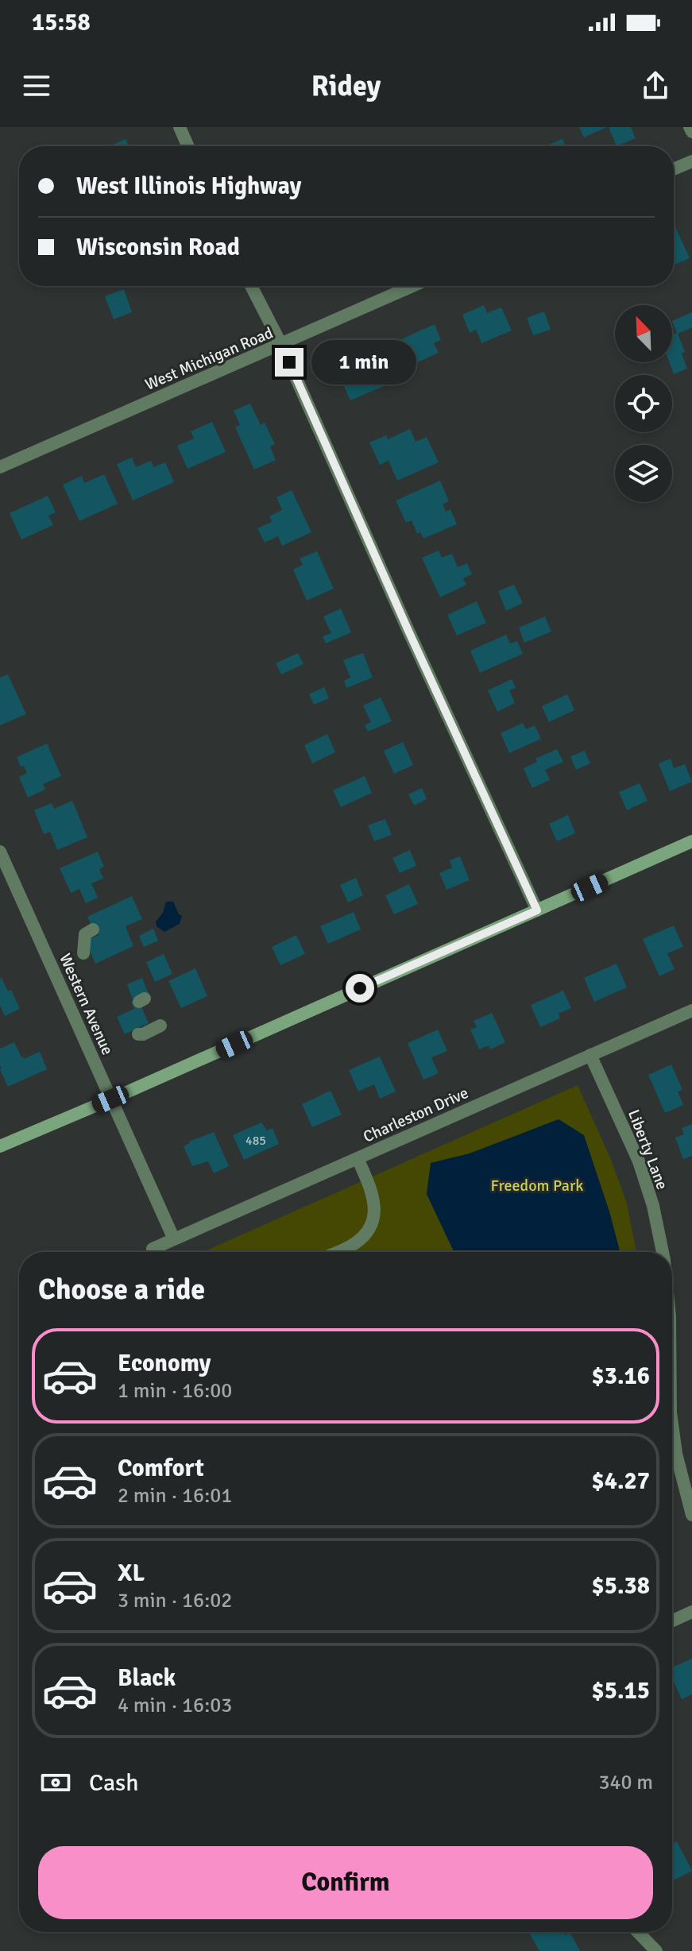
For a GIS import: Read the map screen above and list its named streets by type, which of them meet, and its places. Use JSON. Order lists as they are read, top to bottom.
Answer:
{
  "streets": {
    "street": [
      "West Michigan Road",
      "Western Avenue",
      "Charleston Drive",
      "Liberty Lane"
    ]
  },
  "crossings": [
    ["Western Avenue", "Charleston Drive"],
    ["Charleston Drive", "Liberty Lane"]
  ],
  "parks": ["Freedom Park"],
  "house_numbers": ["485"],
  "north": "top left",
  "page": {
    "status": "15:58",
    "header": "Ridey",
    "banner": ["West Illinois Highway", "Wisconsin Road"],
    "bubble": "1 min",
    "heading": "Choose a ride",
    "list": [
      {
        "name": "Economy",
        "note": "1 min · 16:00",
        "value": "$3.16"
      },
      {
        "name": "Comfort",
        "note": "2 min · 16:01",
        "value": "$4.27"
      },
      {
        "name": "XL",
        "note": "3 min · 16:02",
        "value": "$5.38"
      },
      {
        "name": "Black",
        "note": "4 min · 16:03",
        "value": "$5.15"
      }
    ],
    "pay": ["Cash", "340 m"],
    "buttons": "Confirm"
  }
}
